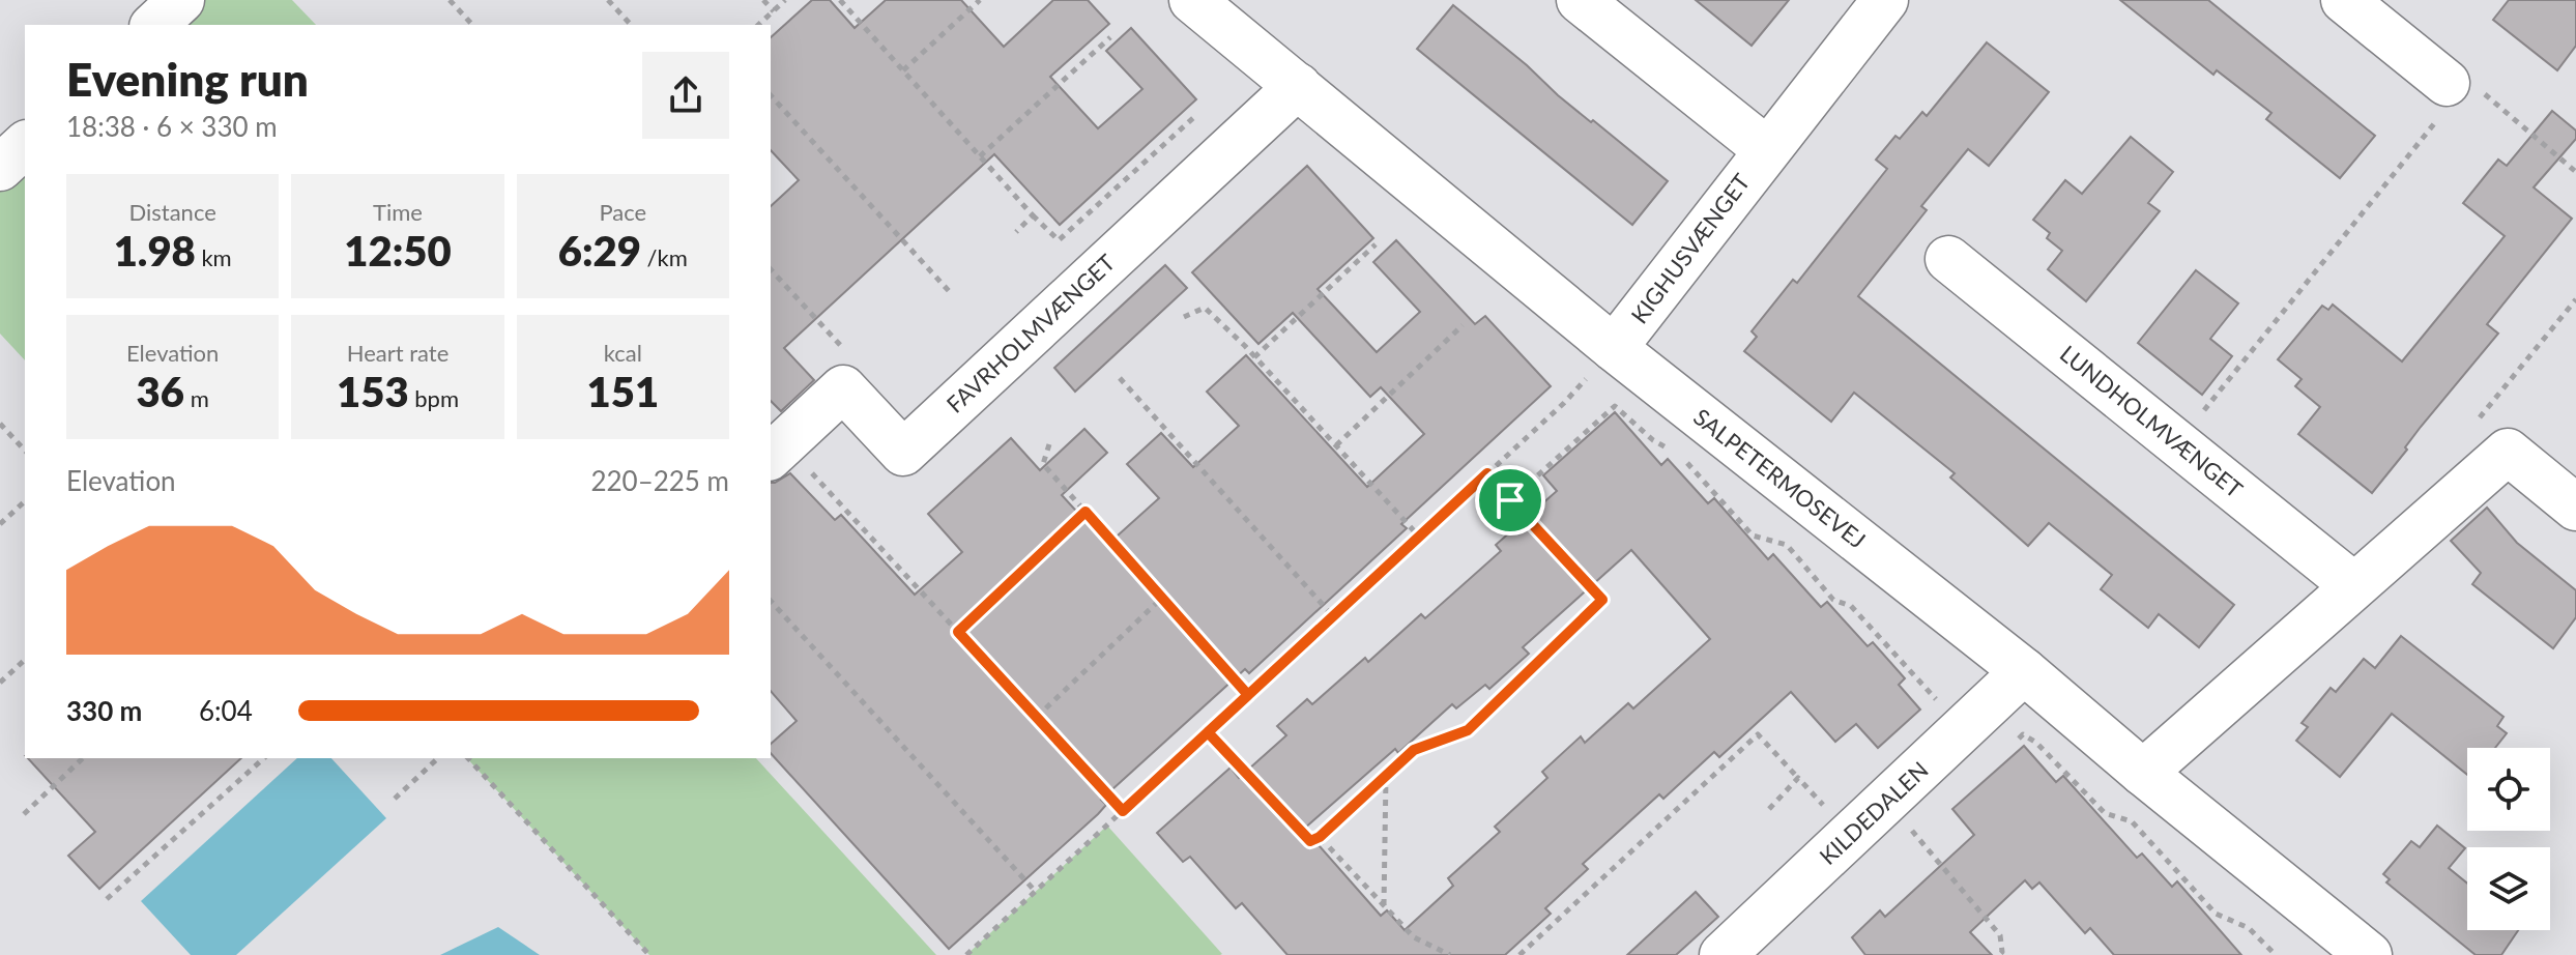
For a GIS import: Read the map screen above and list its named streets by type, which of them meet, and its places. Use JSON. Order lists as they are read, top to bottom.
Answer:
{
  "streets": {
    "street": [
      "KIGHUSVÆNGET",
      "FAVRHOLMVÆNGET",
      "LUNDHOLMVÆNGET",
      "SALPETERMOSEVEJ",
      "KILDEDALEN"
    ]
  },
  "crossings": [
    ["KIGHUSVÆNGET", "SALPETERMOSEVEJ"],
    ["FAVRHOLMVÆNGET", "SALPETERMOSEVEJ"],
    ["SALPETERMOSEVEJ", "KILDEDALEN"]
  ],
  "page": {
    "heading": ["Evening run", "18:38 · 6 × 330 m"],
    "stats": [
      ["Distance", "1.98 km"],
      ["Time", "12:50"],
      ["Pace", "6:29 /km"],
      ["Elevation", "36 m"],
      ["Heart rate", "153 bpm"],
      ["kcal", "151"]
    ],
    "chart": ["Elevation", "220–225 m"],
    "list": [
      {
        "name": "330 m",
        "note": "6:04"
      }
    ]
  }
}
